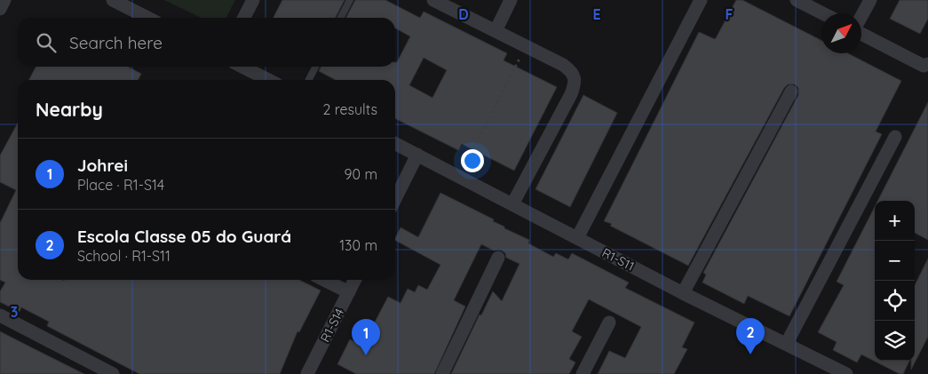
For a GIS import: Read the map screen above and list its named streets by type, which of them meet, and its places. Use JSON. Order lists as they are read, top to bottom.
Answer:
{
  "streets": {
    "street": ["R1-S11", "R1-S14"]
  },
  "north": "top right",
  "page": {
    "search": "Search here",
    "heading": ["Nearby", "2 results"],
    "list": [
      {
        "mark": "1",
        "name": "Johrei",
        "note": "Place · R1-S14",
        "value": "90 m"
      },
      {
        "mark": "2",
        "name": "Escola Classe 05 do Guará",
        "note": "School · R1-S11",
        "value": "130 m"
      }
    ],
    "map_buttons": ["+", "−"],
    "pins": ["2", "1"]
  },
  "grid": {
    "columns": ["D", "E", "F"],
    "rows": ["3"]
  }
}
